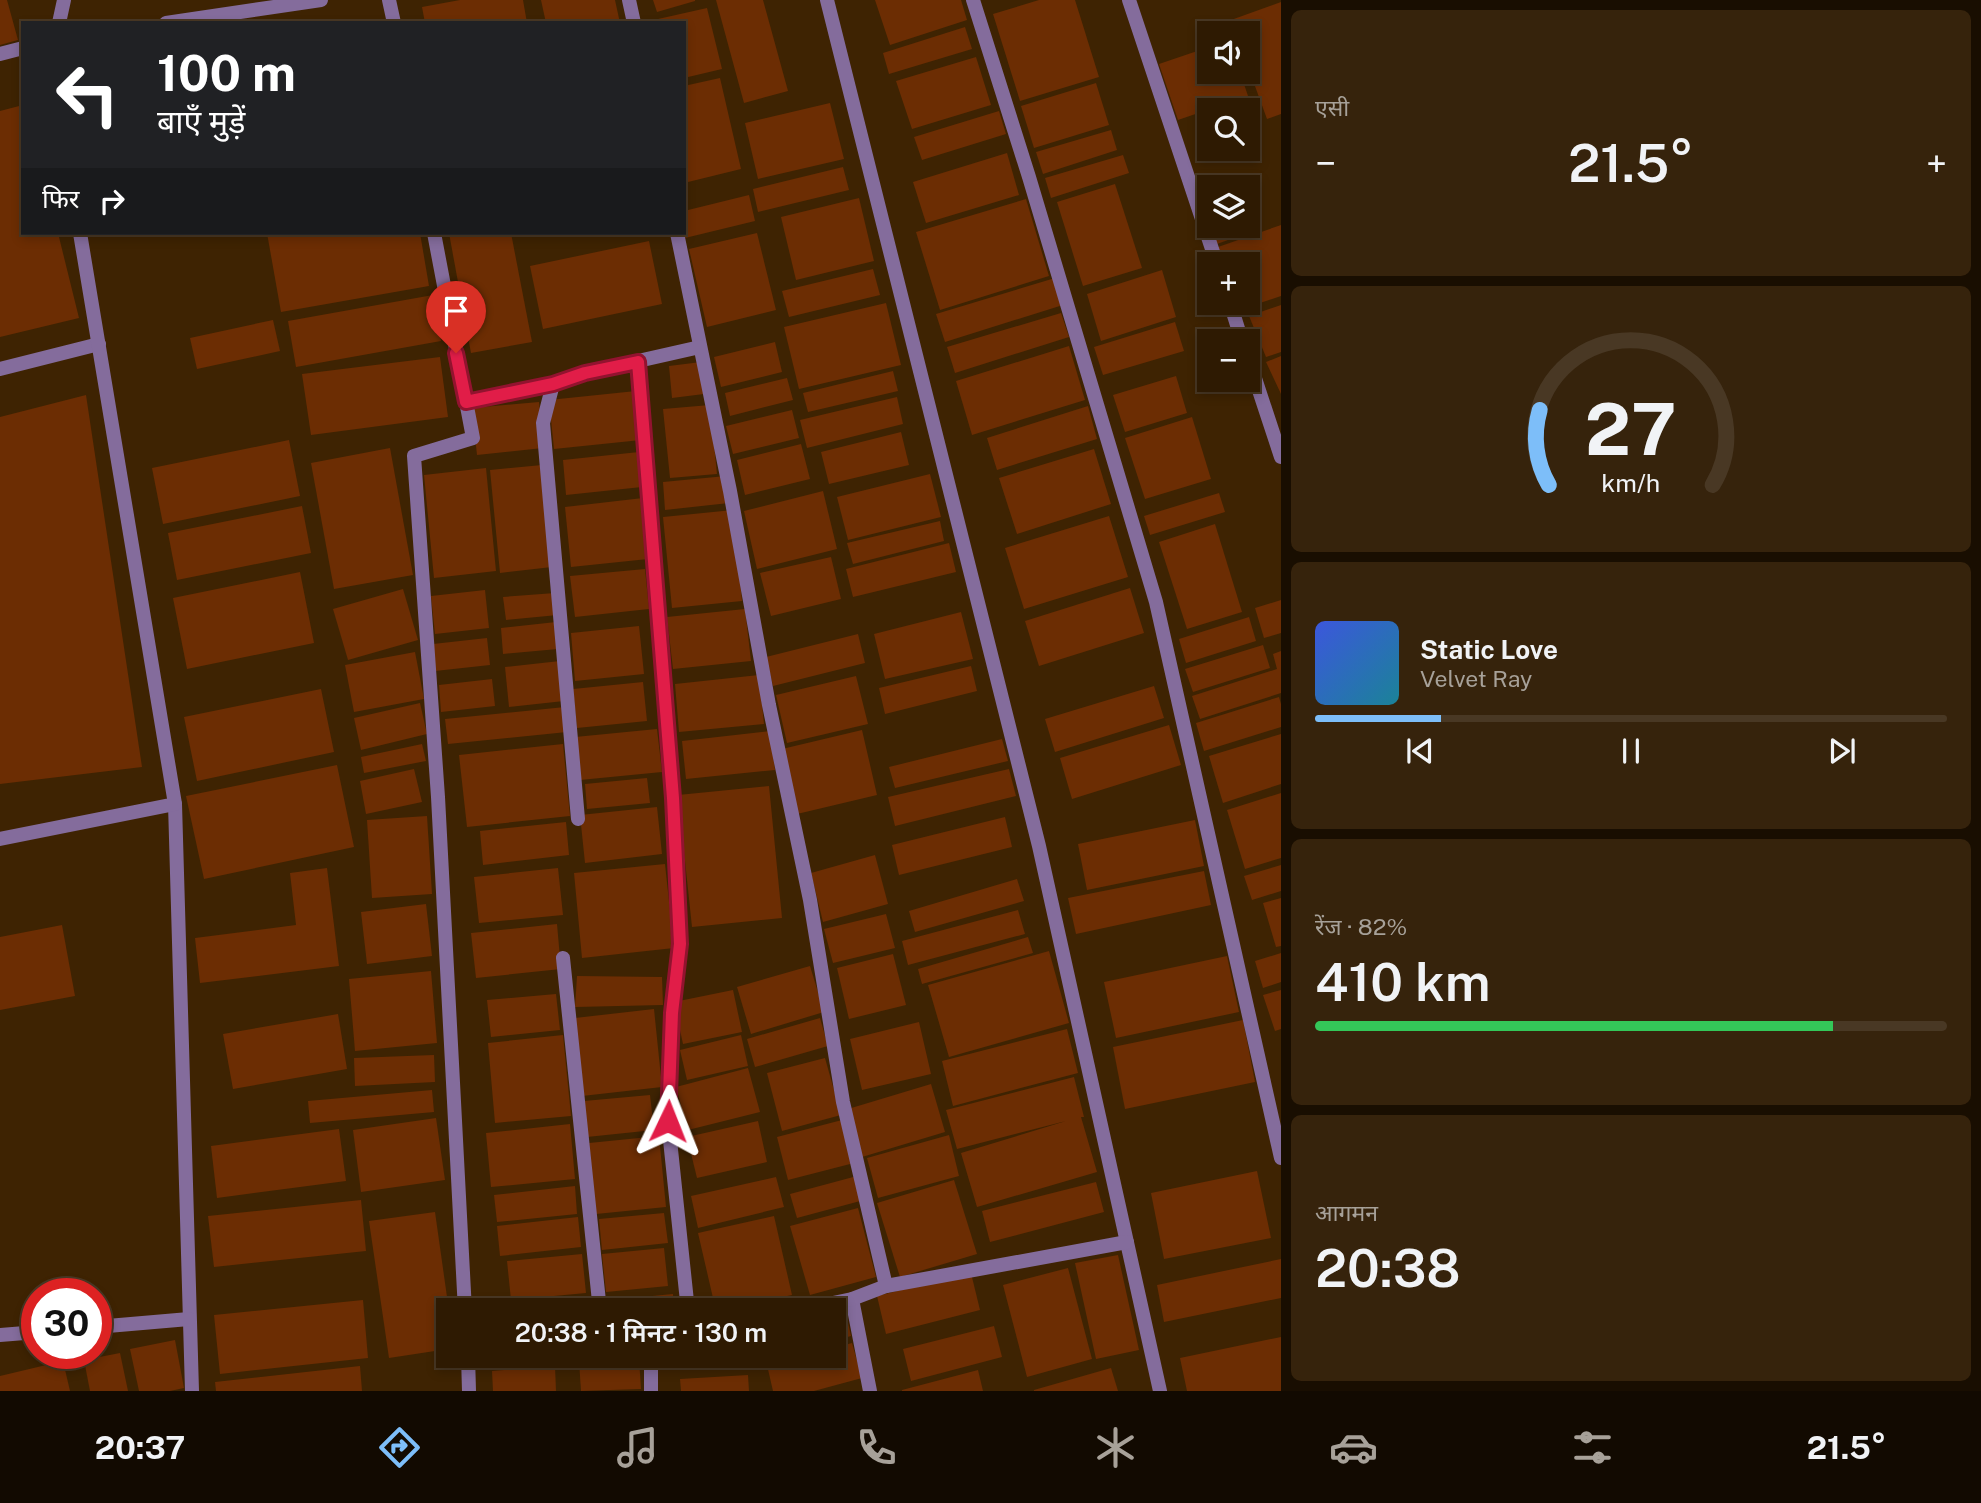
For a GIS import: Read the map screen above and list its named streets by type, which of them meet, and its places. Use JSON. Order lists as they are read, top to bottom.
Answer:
{
  "page": {
    "tile": [
      "एसी",
      ["रेंज · 82%", "410 km"],
      ["आगमन", "20:38"]
    ],
    "map_buttons": ["+", "−"],
    "turn": ["100 m", "बाएँ मुड़ें"],
    "heat": ["−", "21.5°", "+"],
    "then": "फिर",
    "song": ["Static Love", "Velvet Ray"],
    "limit": "30",
    "trip": "20:38 · 1 मिनट · 130 m",
    "tabs": ["20:37", "21.5°"],
    "gauge": ["27", "km/h"]
  }
}
